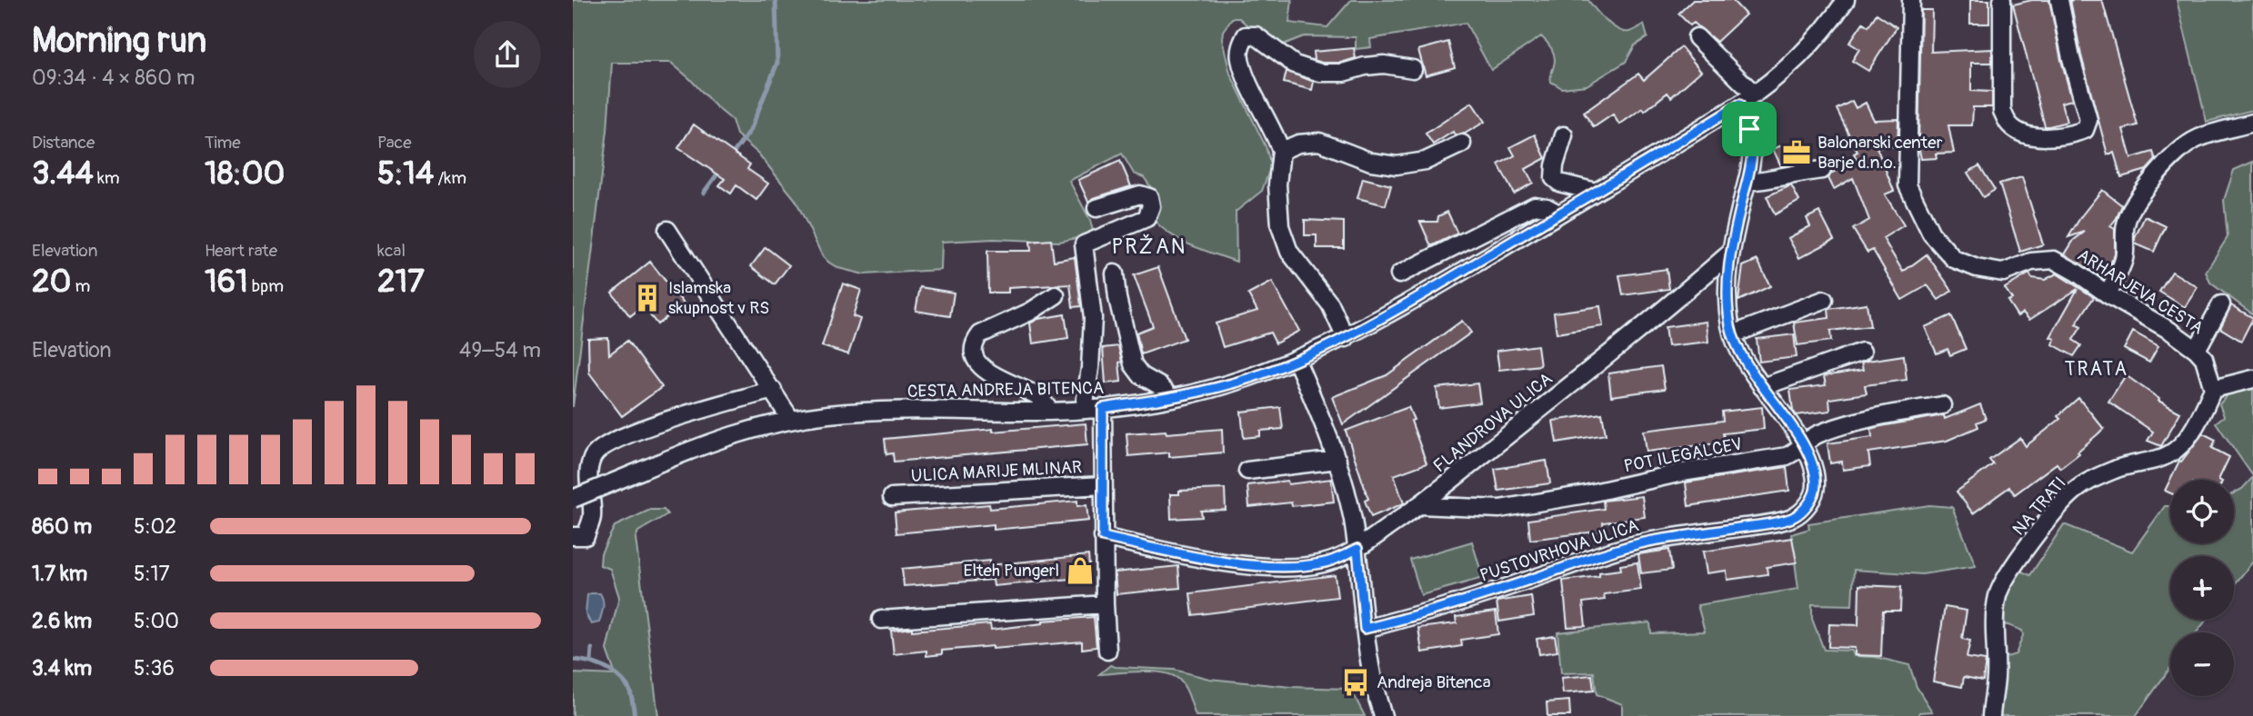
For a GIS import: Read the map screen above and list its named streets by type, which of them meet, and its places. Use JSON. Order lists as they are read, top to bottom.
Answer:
{
  "streets": {
    "street": [
      "ARHARJEVA CESTA",
      "CESTA ANDREJA BITENCA",
      "FLANDROVA ULICA",
      "POT ILEGALCEV",
      "ULICA MARIJE MLINAR",
      "NA TRATI",
      "PUSTOVRHOVA ULICA"
    ]
  },
  "crossings": [
    ["ARHARJEVA CESTA", "NA TRATI"],
    ["FLANDROVA ULICA", "POT ILEGALCEV"],
    ["POT ILEGALCEV", "PUSTOVRHOVA ULICA"]
  ],
  "districts": ["PRŽAN", "TRATA"],
  "places": {
    "office": ["Balonarski center Barje d.n.o."],
    "building": ["Islamska skupnost v RS"],
    "shop": ["Elteh Pungerl"],
    "bus stop": ["Andreja Bitenca"]
  },
  "page": {
    "heading": ["Morning run", "09:34 · 4 × 860 m"],
    "stats": [
      ["Distance", "3.44 km"],
      ["Time", "18:00"],
      ["Pace", "5:14 /km"],
      ["Elevation", "20 m"],
      ["Heart rate", "161 bpm"],
      ["kcal", "217"]
    ],
    "chart": ["Elevation", "49–54 m"],
    "map_buttons": ["+", "−"],
    "list": [
      {
        "name": "860 m",
        "note": "5:02"
      },
      {
        "name": "1.7 km",
        "note": "5:17"
      },
      {
        "name": "2.6 km",
        "note": "5:00"
      },
      {
        "name": "3.4 km",
        "note": "5:36"
      }
    ]
  }
}
